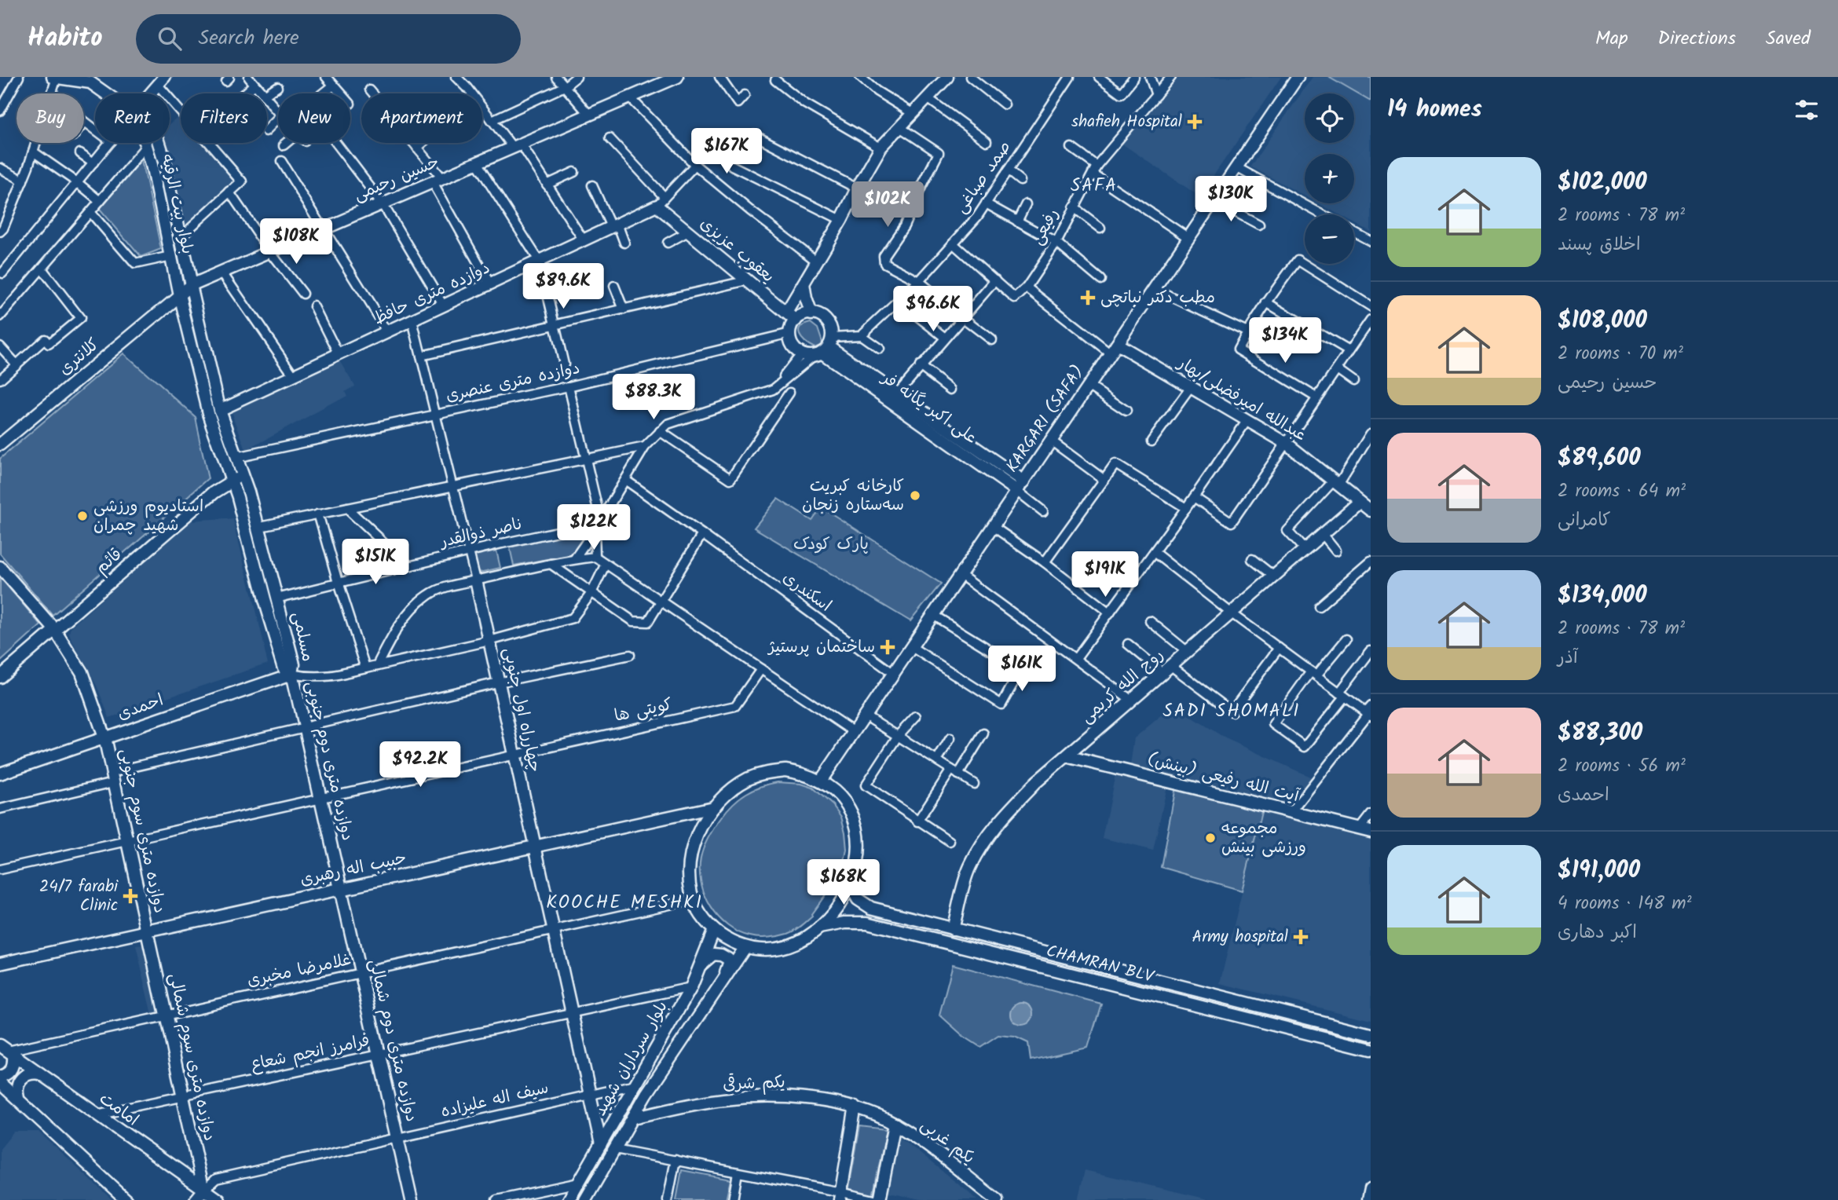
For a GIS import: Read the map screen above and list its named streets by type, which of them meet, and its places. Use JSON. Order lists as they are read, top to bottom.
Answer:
{
  "streets": {
    "main road": [
      "حسین رحیمی",
      "بلوار بیت الرقیه",
      "یعقوب عزیزی",
      "دوازده متری حافظ",
      "کلانتری",
      "عبدالله امیرفضلی/بهار",
      "علی اکبر یگانه فر",
      "KARGARI (SAFA)",
      "قائم",
      "مسلمی",
      "روح الله کریمی",
      "احمدی",
      "چهارراه اول جنوبی",
      "دوازده متری دوم جنوبی",
      "آیت الله رفیعی (بینش)",
      "دوازده متری سوم جنوبی",
      "حبیب اله رهبری",
      "CHAMRAN BLV",
      "دوازده متری دوم شمالی",
      "دوازده متری سوم شمالی",
      "بلوار سرداران شهید",
      "یکم شرقی",
      "امامت",
      "یکم غربی"
    ],
    "street": [
      "صمد صباغی",
      "رفیعی",
      "دوازده متری عنصری",
      "ناصر ذوالقدر",
      "اسکندری",
      "کویتی ها",
      "غلامرضا مخبری",
      "فرامرز انجم شعاع",
      "سیف اله علیزاده"
    ]
  },
  "crossings": [
    ["حسین رحیمی", "بلوار بیت الرقیه"],
    ["حسین رحیمی", "کلانتری"],
    ["بلوار بیت الرقیه", "دوازده متری حافظ"],
    ["بلوار بیت الرقیه", "کلانتری"],
    ["بلوار بیت الرقیه", "دوازده متری عنصری"],
    ["بلوار بیت الرقیه", "قائم"],
    ["بلوار بیت الرقیه", "مسلمی"],
    ["یعقوب عزیزی", "دوازده متری حافظ"],
    ["یعقوب عزیزی", "دوازده متری عنصری"],
    ["یعقوب عزیزی", "علی اکبر یگانه فر"],
    ["دوازده متری عنصری", "علی اکبر یگانه فر"],
    ["عبدالله امیرفضلی/بهار", "KARGARI (SAFA)"],
    ["عبدالله امیرفضلی/بهار", "روح الله کریمی"],
    ["علی اکبر یگانه فر", "KARGARI (SAFA)"],
    ["KARGARI (SAFA)", "اسکندری"],
    ["KARGARI (SAFA)", "حبیب اله رهبری"],
    ["KARGARI (SAFA)", "CHAMRAN BLV"],
    ["KARGARI (SAFA)", "غلامرضا مخبری"],
    ["KARGARI (SAFA)", "بلوار سرداران شهید"],
    ["ناصر ذوالقدر", "مسلمی"],
    ["قائم", "مسلمی"],
    ["قائم", "دوازده متری سوم جنوبی"],
    ["مسلمی", "احمدی"],
    ["مسلمی", "دوازده متری دوم جنوبی"],
    ["روح الله کریمی", "آیت الله رفیعی (بینش)"],
    ["روح الله کریمی", "CHAMRAN BLV"],
    ["احمدی", "دوازده متری دوم جنوبی"],
    ["احمدی", "دوازده متری سوم جنوبی"],
    ["چهارراه اول جنوبی", "کویتی ها"],
    ["چهارراه اول جنوبی", "حبیب اله رهبری"],
    ["چهارراه اول جنوبی", "غلامرضا مخبری"],
    ["چهارراه اول جنوبی", "فرامرز انجم شعاع"],
    ["چهارراه اول جنوبی", "بلوار سرداران شهید"],
    ["چهارراه اول جنوبی", "سیف اله علیزاده"],
    ["کویتی ها", "دوازده متری دوم جنوبی"],
    ["کویتی ها", "دوازده متری سوم جنوبی"],
    ["دوازده متری دوم جنوبی", "حبیب اله رهبری"],
    ["دوازده متری دوم جنوبی", "دوازده متری دوم شمالی"],
    ["دوازده متری سوم جنوبی", "حبیب اله رهبری"],
    ["دوازده متری سوم جنوبی", "دوازده متری سوم شمالی"],
    ["حبیب اله رهبری", "CHAMRAN BLV"],
    ["حبیب اله رهبری", "غلامرضا مخبری"],
    ["حبیب اله رهبری", "دوازده متری دوم شمالی"],
    ["حبیب اله رهبری", "دوازده متری سوم شمالی"],
    ["حبیب اله رهبری", "بلوار سرداران شهید"],
    ["CHAMRAN BLV", "غلامرضا مخبری"],
    ["CHAMRAN BLV", "بلوار سرداران شهید"],
    ["غلامرضا مخبری", "دوازده متری دوم شمالی"],
    ["غلامرضا مخبری", "دوازده متری سوم شمالی"],
    ["غلامرضا مخبری", "بلوار سرداران شهید"],
    ["غلامرضا مخبری", "امامت"],
    ["دوازده متری دوم شمالی", "فرامرز انجم شعاع"],
    ["دوازده متری دوم شمالی", "سیف اله علیزاده"],
    ["فرامرز انجم شعاع", "دوازده متری سوم شمالی"],
    ["فرامرز انجم شعاع", "بلوار سرداران شهید"],
    ["فرامرز انجم شعاع", "امامت"],
    ["دوازده متری سوم شمالی", "سیف اله علیزاده"],
    ["دوازده متری سوم شمالی", "امامت"],
    ["بلوار سرداران شهید", "یکم شرقی"],
    ["بلوار سرداران شهید", "سیف اله علیزاده"],
    ["یکم شرقی", "یکم غربی"],
    ["سیف اله علیزاده", "امامت"]
  ],
  "districts": ["SAFA", "SADI SHOMALI", "KOOCHE MESHKI"],
  "parks": ["پارک کودک"],
  "places": {
    "health": [
      "shafieh Hospital",
      "مطب دکتر نباتچی",
      "ساختمان پرستیژ",
      "24/7 farabi Clinic",
      "Army hospital"
    ],
    "other": ["کارخانه کبریت سه‌ستاره زنجان", "استادیوم ورزشی شهید چمران", "مجموعه ورزشی بینش"]
  },
  "page": {
    "header": "Habito",
    "search": "Search here",
    "nav": ["Map", "Directions", "Saved"],
    "heading": "14 homes",
    "map_buttons": ["+", "−"],
    "chip": [
      "Buy",
      "Rent",
      "Filters",
      "New",
      "Apartment"
    ],
    "price": [
      "$167K",
      "$130K",
      "$102K",
      "$108K",
      "$89.6K",
      "$96.6K",
      "$134K",
      "$88.3K",
      "$122K",
      "$151K",
      "$191K",
      "$161K",
      "$92.2K",
      "$168K"
    ],
    "list": [
      {
        "name": "$102,000",
        "note": "2 rooms · 78 m² · اخلاق پسند"
      },
      {
        "name": "$108,000",
        "note": "2 rooms · 70 m² · حسین رحیمی"
      },
      {
        "name": "$89,600",
        "note": "2 rooms · 64 m² · کامرانی"
      },
      {
        "name": "$134,000",
        "note": "2 rooms · 78 m² · آذر"
      },
      {
        "name": "$88,300",
        "note": "2 rooms · 56 m² · احمدی"
      },
      {
        "name": "$191,000",
        "note": "4 rooms · 148 m² · اکبر دهاری"
      }
    ]
  }
}
